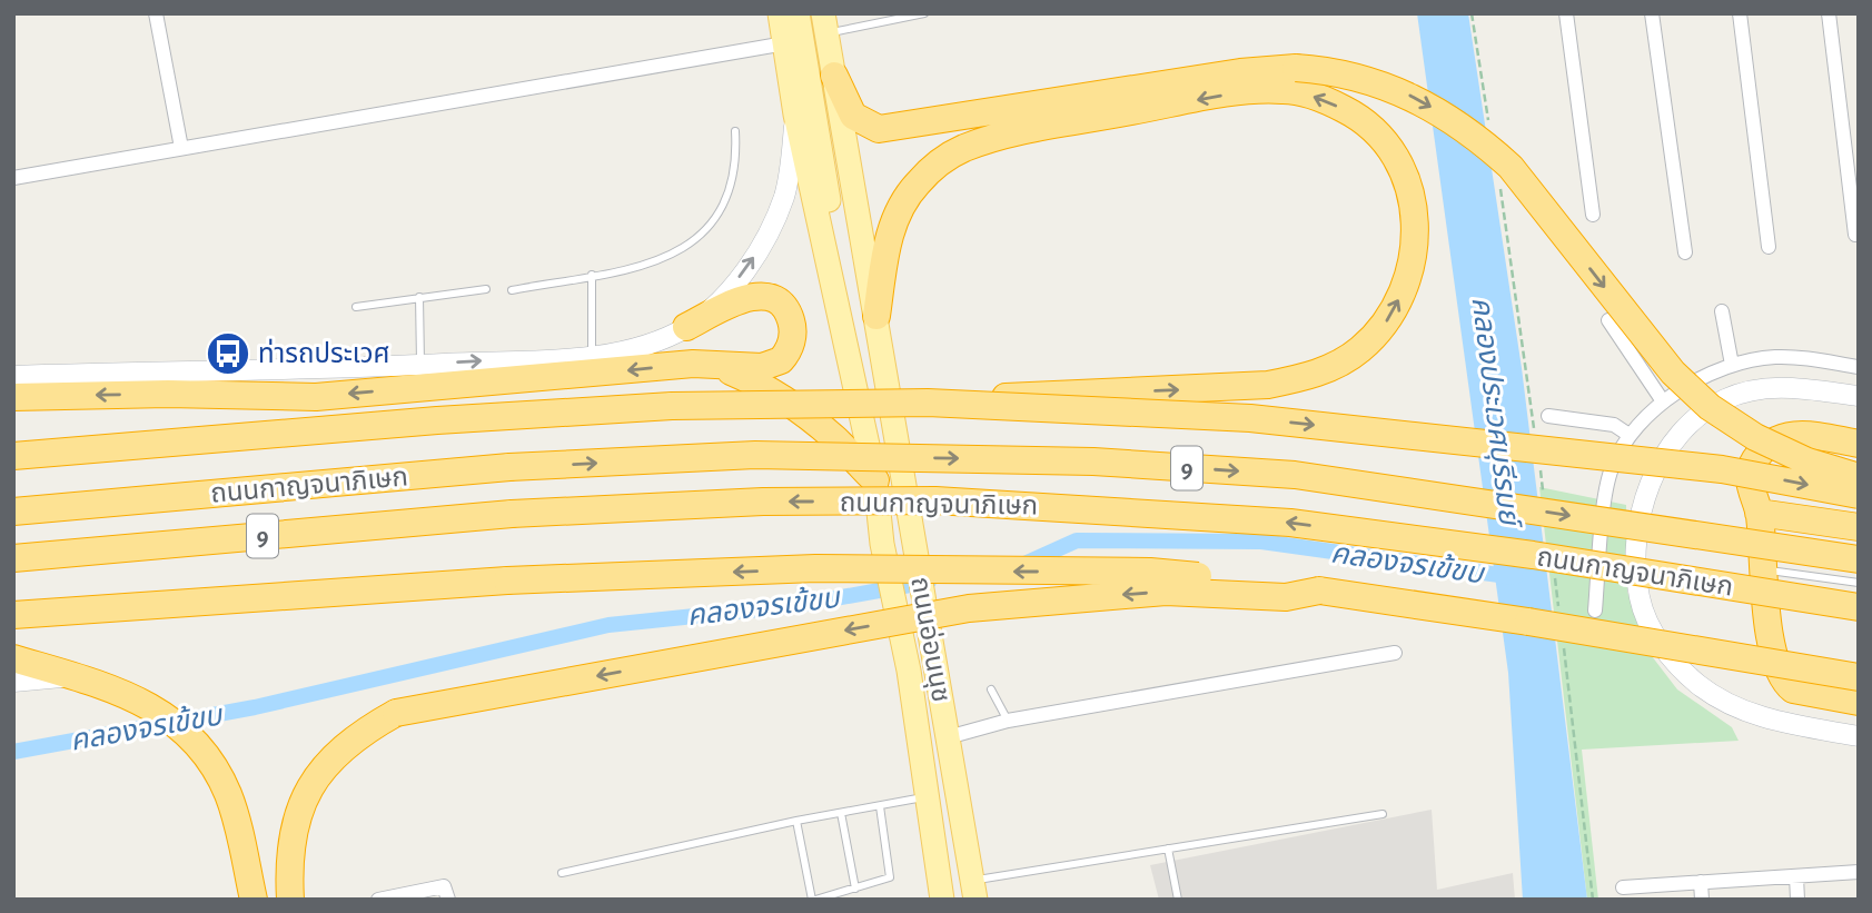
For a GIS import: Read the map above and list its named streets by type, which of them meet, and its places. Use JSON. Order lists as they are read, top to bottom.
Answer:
{
  "streets": {
    "highway": ["9", "ถนนกาญจนาภิเษก"],
    "main road": ["ถนนอ่อนนุช"]
  },
  "water": ["คลองประเวศบุรีรมย์", "คลองจรเข้ขบ"],
  "places": {
    "bus stop": ["ท่ารถประเวศ"]
  }
}
